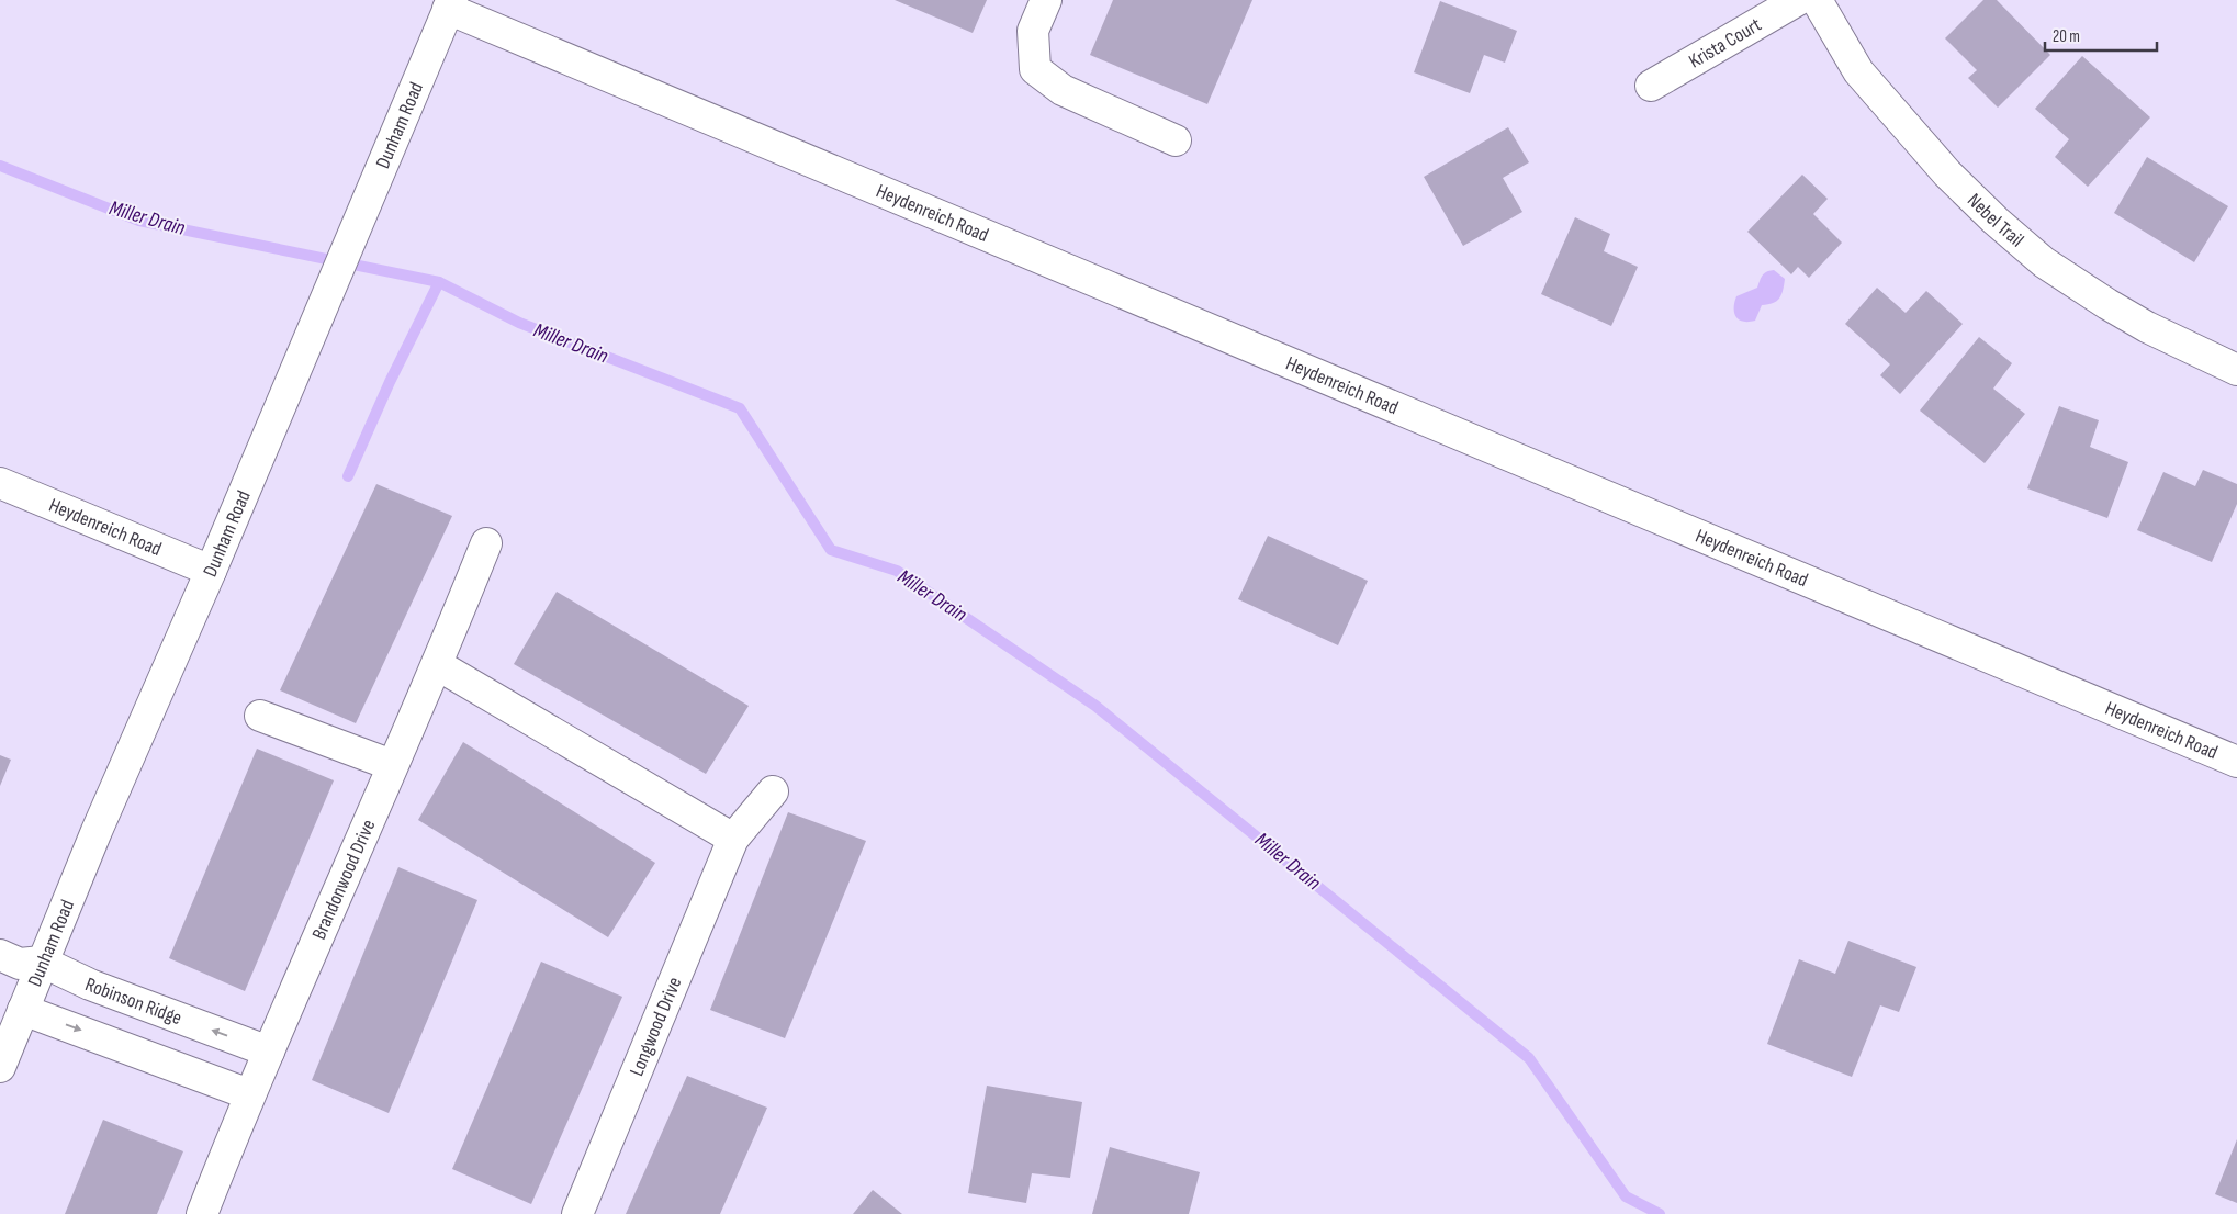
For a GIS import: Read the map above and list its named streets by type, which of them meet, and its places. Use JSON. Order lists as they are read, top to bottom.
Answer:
{
  "streets": {
    "street": [
      "Krista Court",
      "Dunham Road",
      "Heydenreich Road",
      "Nebel Trail",
      "Brandonwood Drive",
      "Robinson Ridge",
      "Longwood Drive"
    ]
  },
  "crossings": [
    ["Dunham Road", "Heydenreich Road"],
    ["Dunham Road", "Robinson Ridge"],
    ["Brandonwood Drive", "Robinson Ridge"]
  ],
  "water": ["Miller Drain"],
  "scale_bar": "20 m"
}
